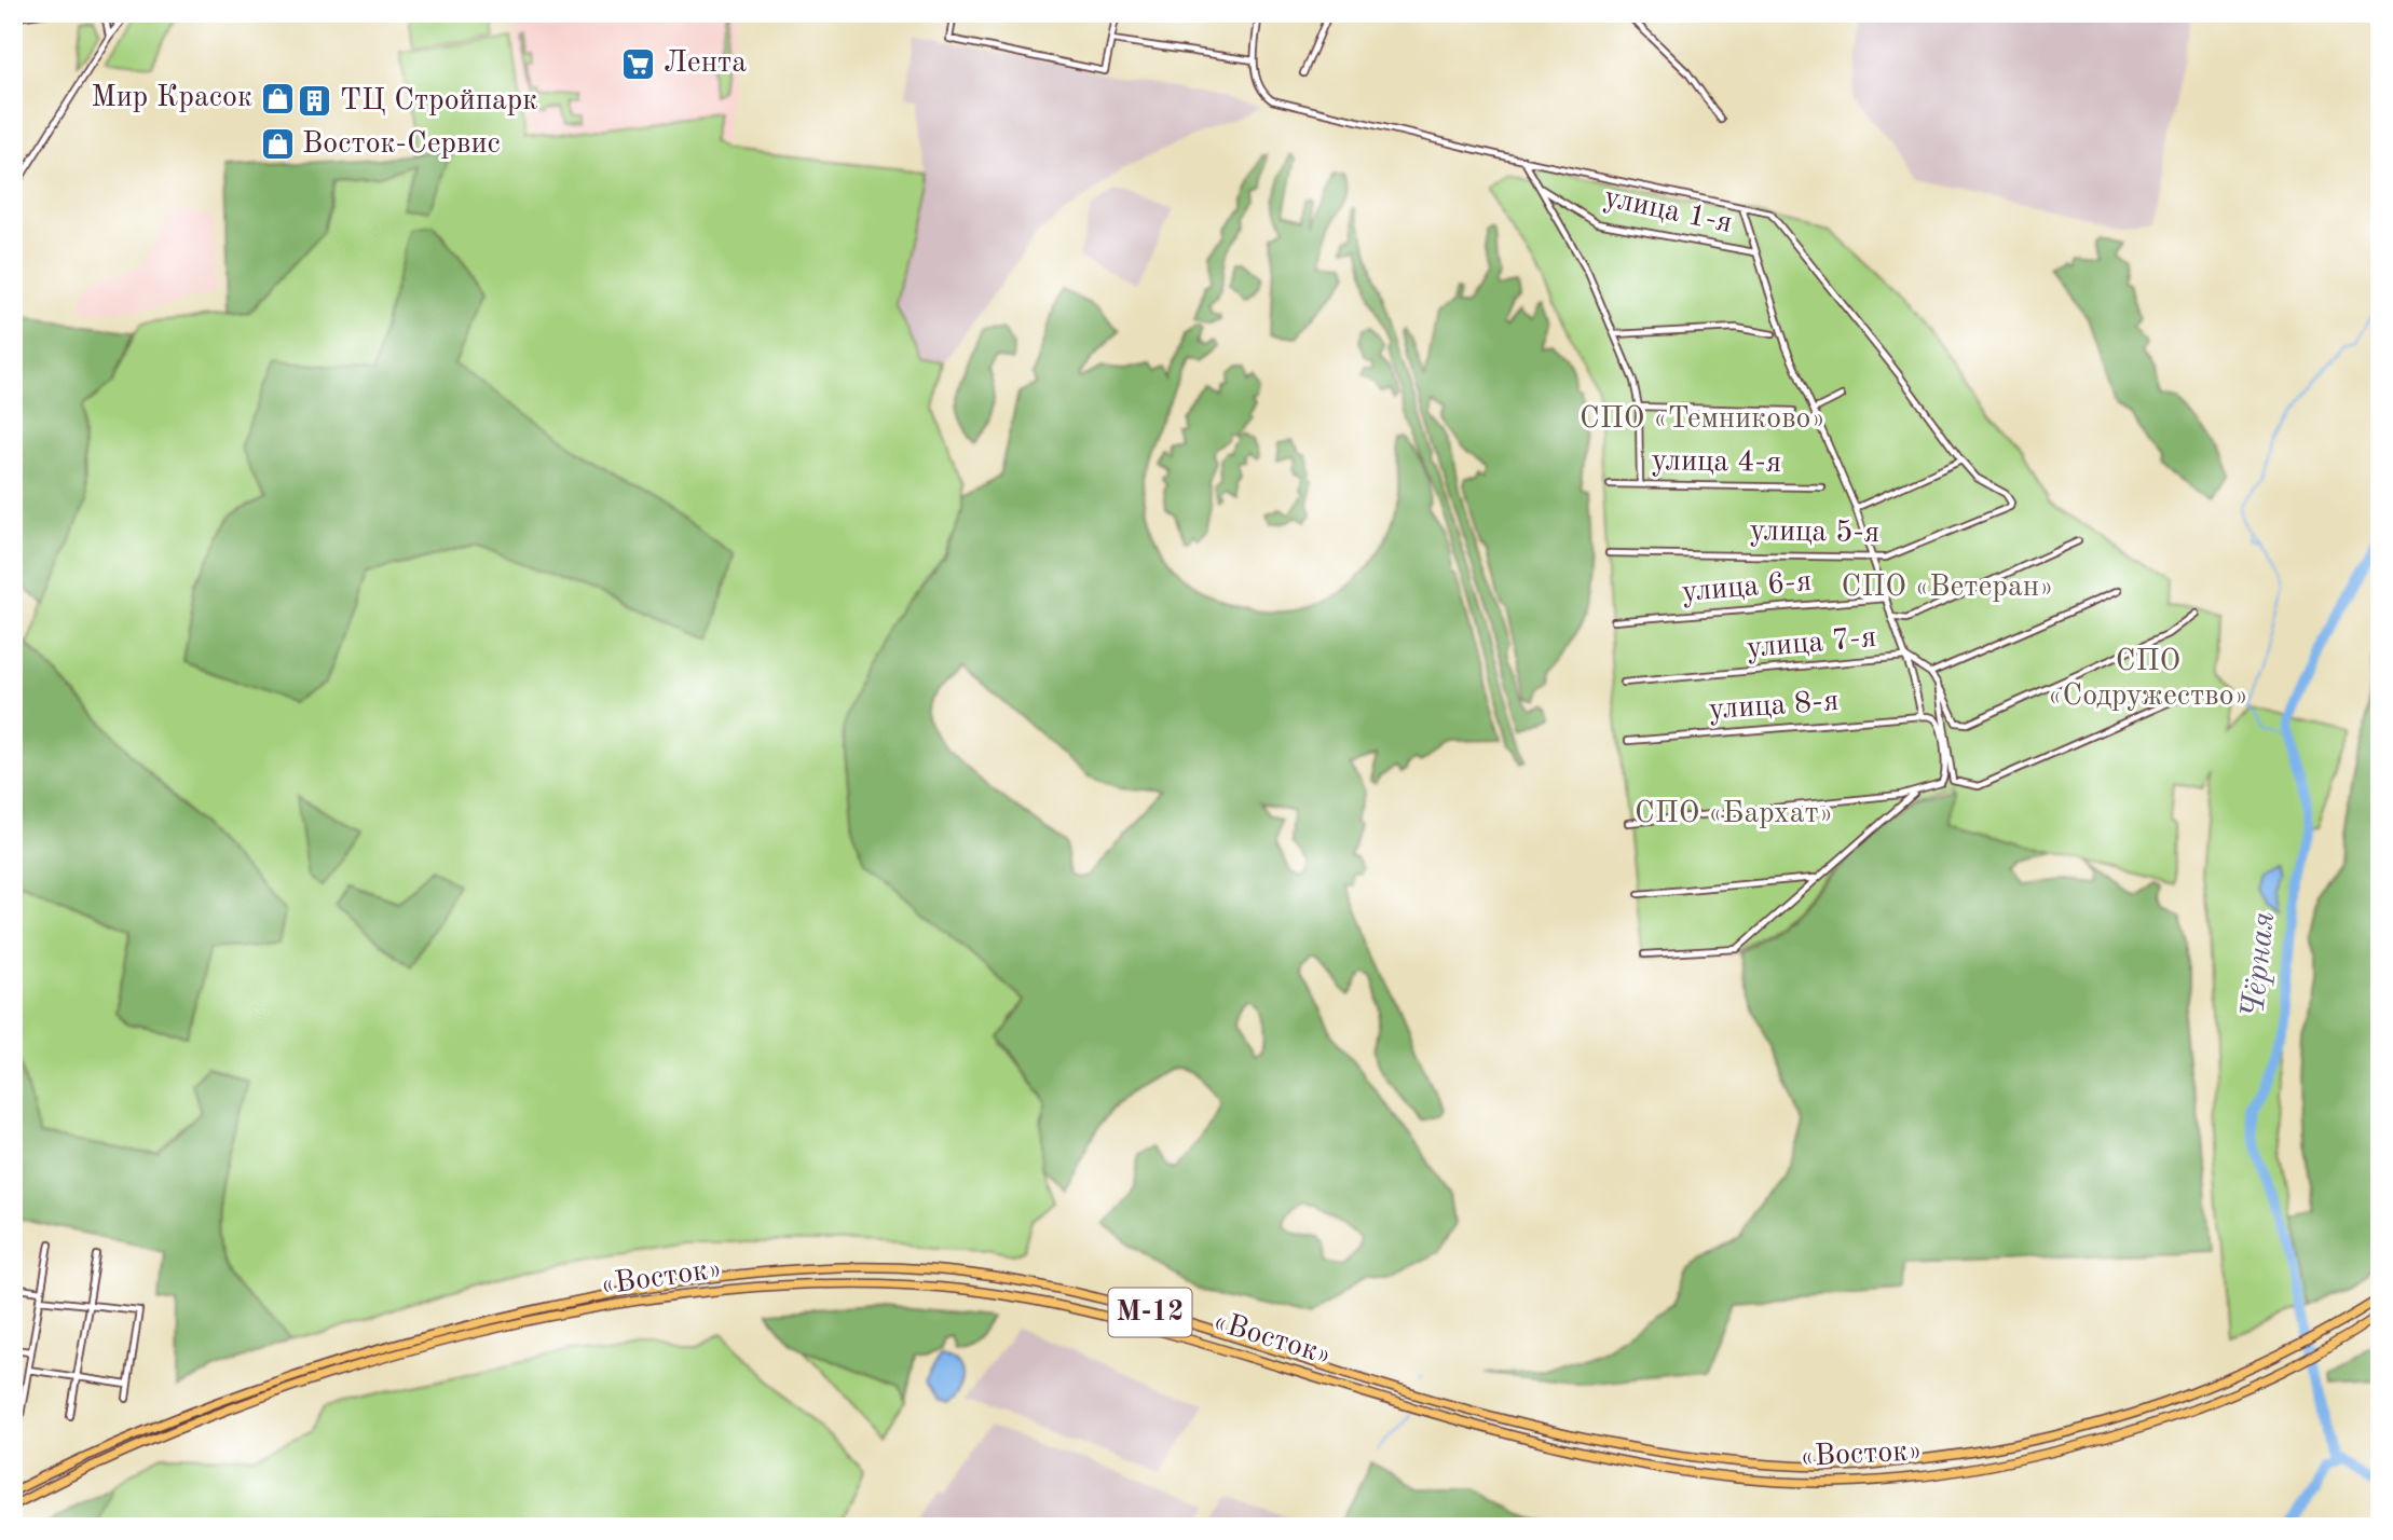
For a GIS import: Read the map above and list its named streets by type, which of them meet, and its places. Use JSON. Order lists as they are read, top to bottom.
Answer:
{
  "streets": {
    "highway": ["«Восток»", "М-12"],
    "street": [
      "улица 1-я",
      "улица 4-я",
      "улица 5-я",
      "улица 6-я",
      "улица 7-я",
      "улица 8-я"
    ]
  },
  "water": ["Чёрная"],
  "parks": [
    "СПО «Темниково»",
    "СПО «Ветеран»",
    "СПО «Содружество»",
    "СПО «Бархат»"
  ],
  "places": {
    "supermarket": ["Лента"],
    "shop": ["Мир Красок", "Восток-Сервис"],
    "building": ["ТЦ Стройпарк"]
  }
}
